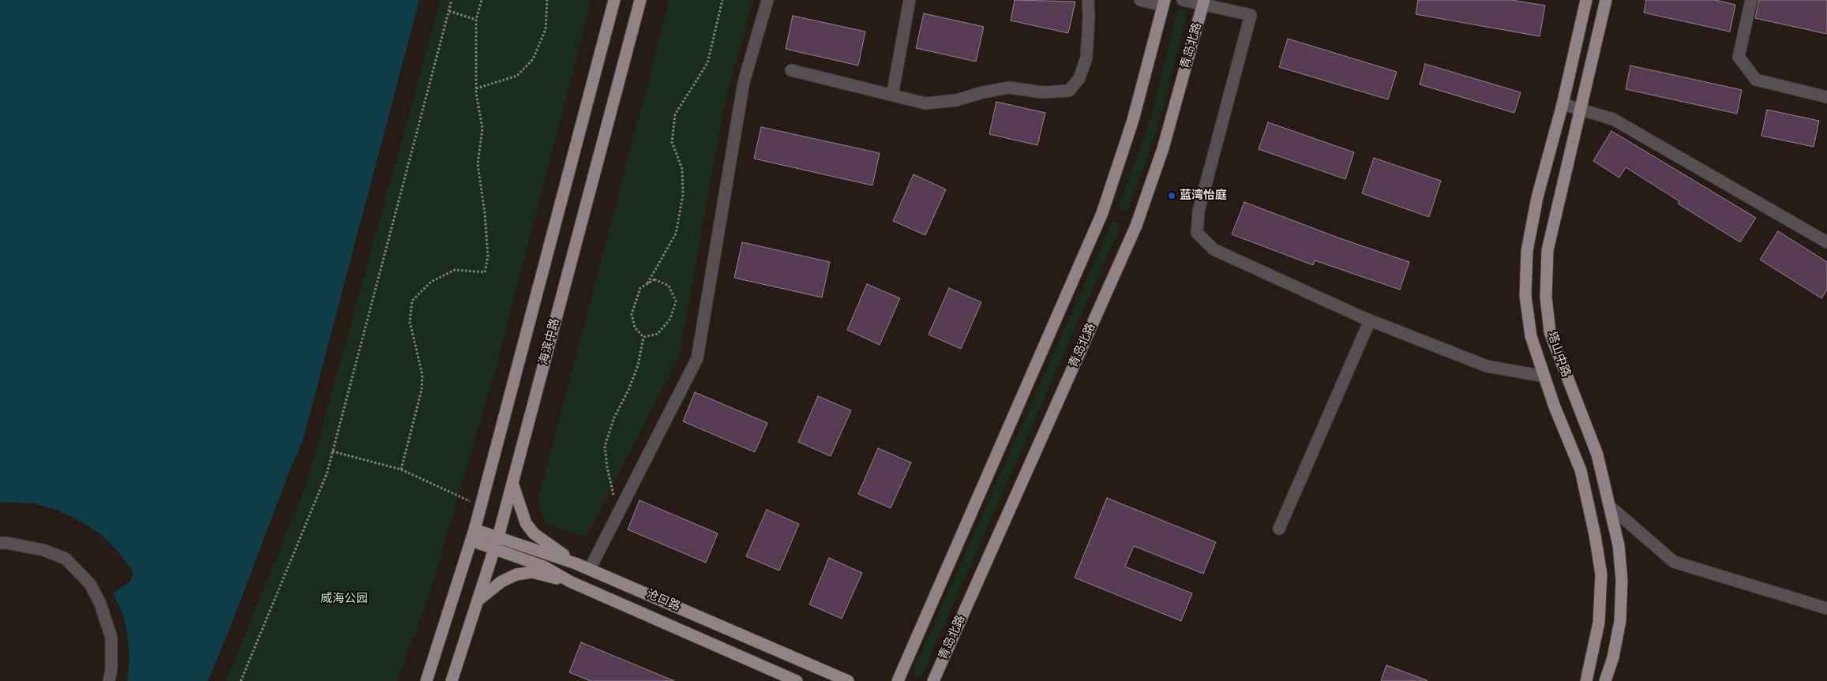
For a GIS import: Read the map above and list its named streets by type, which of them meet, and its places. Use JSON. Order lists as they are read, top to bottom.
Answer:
{
  "streets": {
    "main road": [
      "青岛北路",
      "海滨中路",
      "塔山中路",
      "沧口路"
    ]
  },
  "crossings": [
    ["海滨中路", "沧口路"]
  ],
  "parks": ["威海公园"],
  "places": ["蓝湾怡庭"]
}
